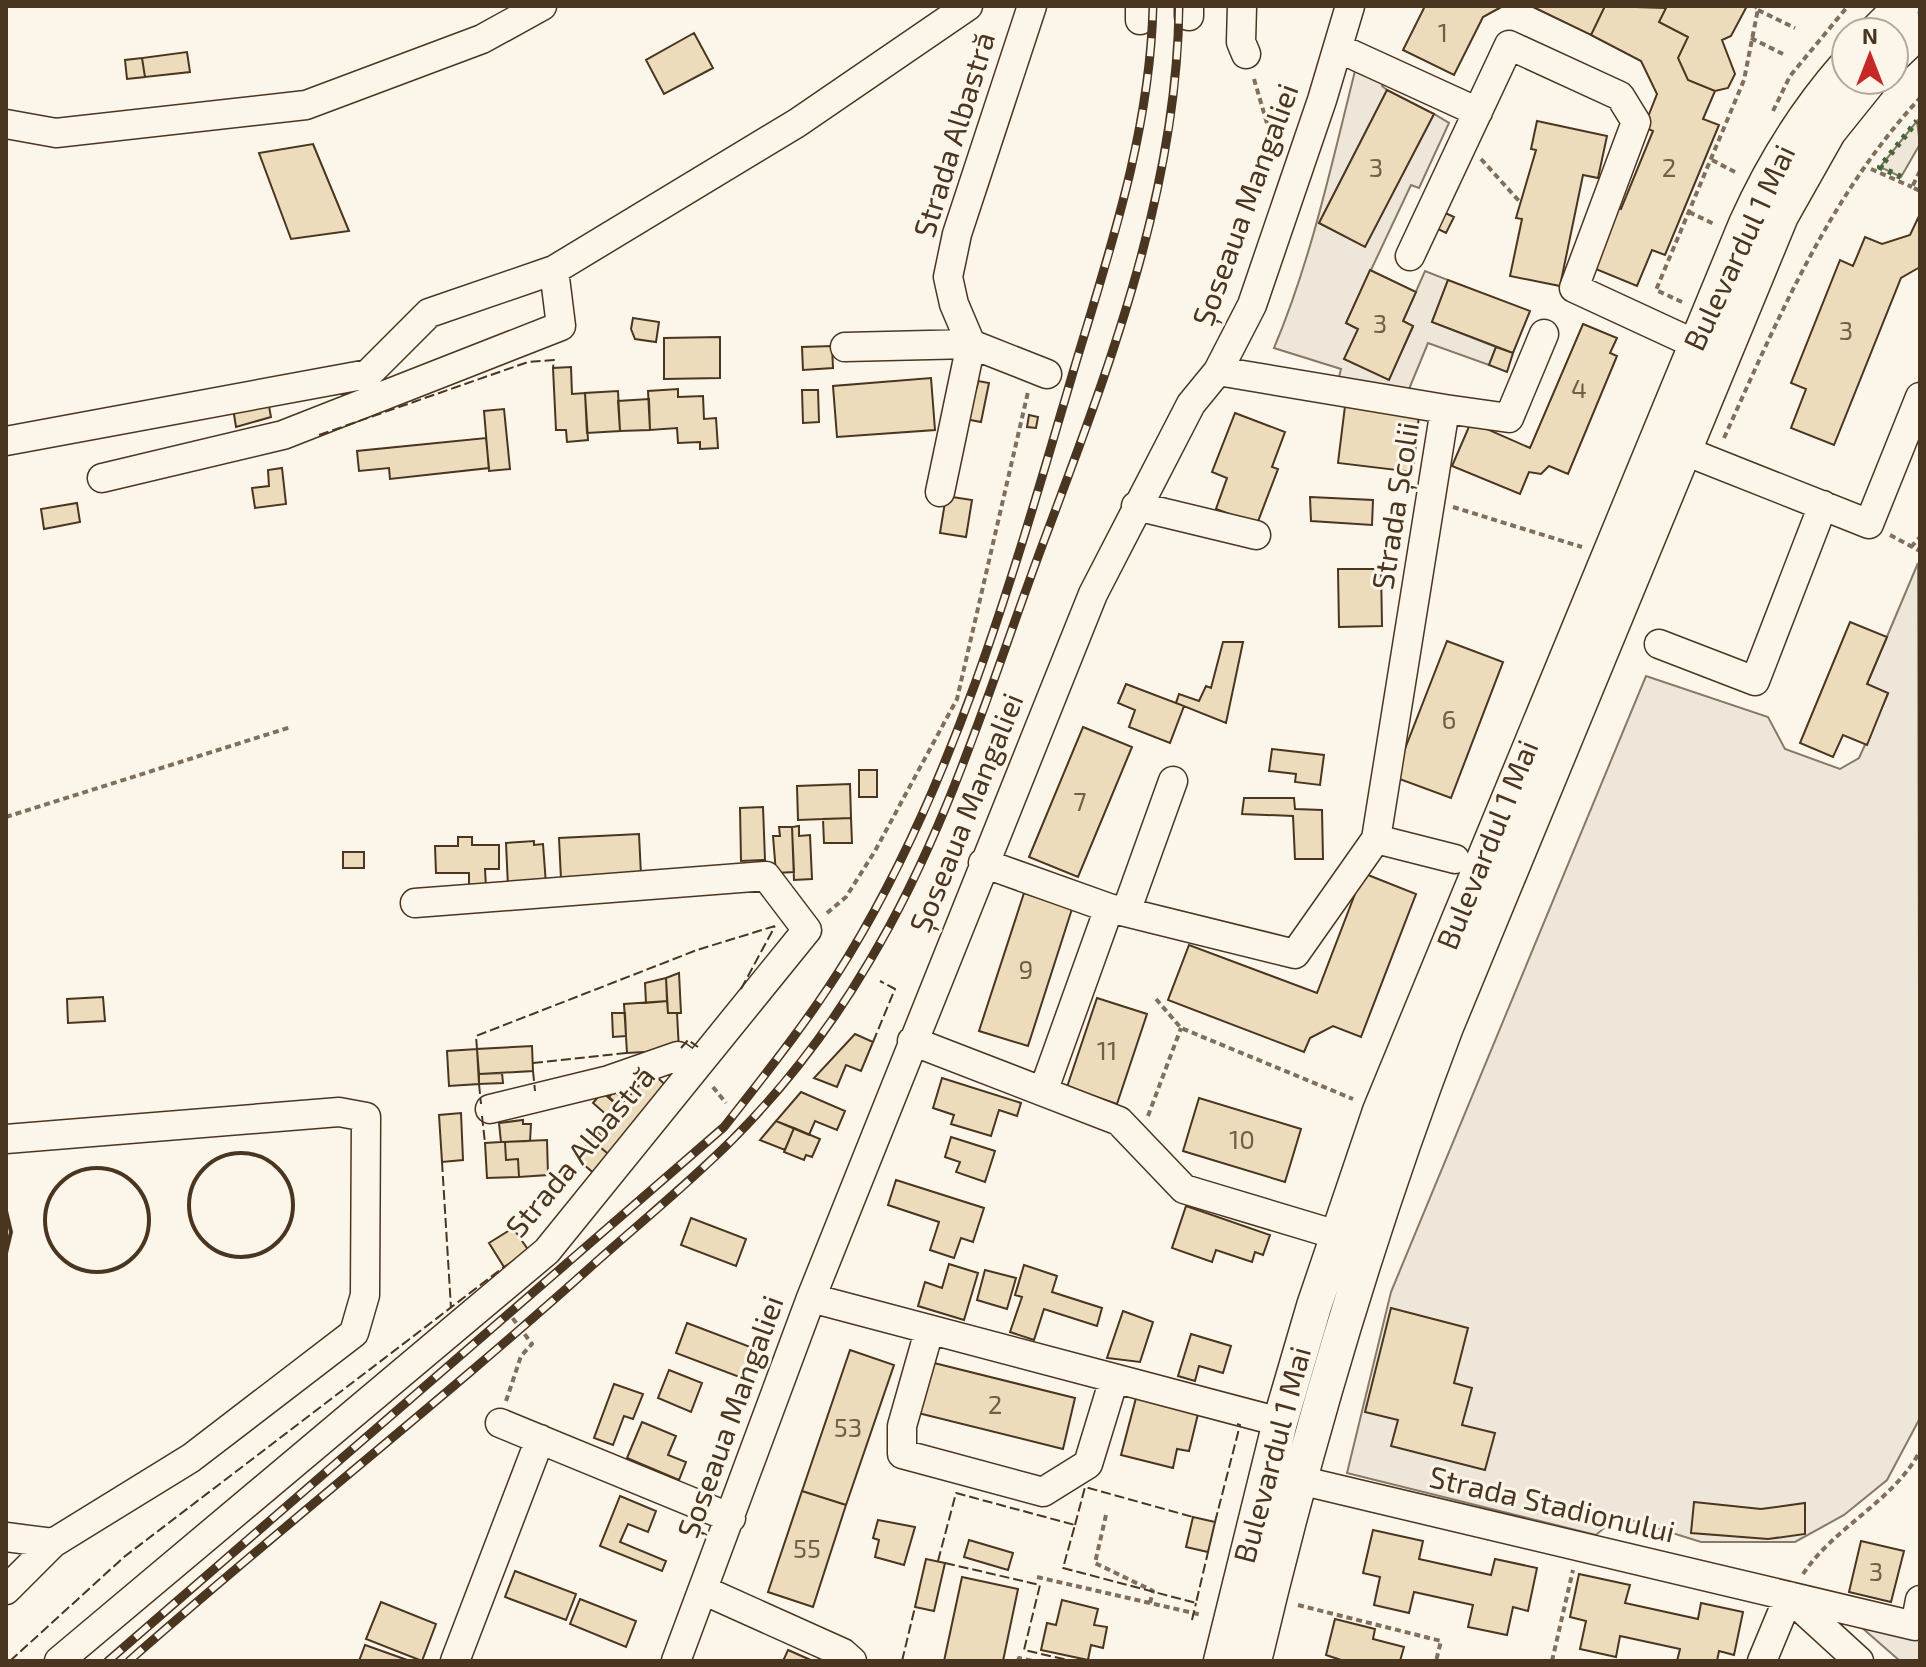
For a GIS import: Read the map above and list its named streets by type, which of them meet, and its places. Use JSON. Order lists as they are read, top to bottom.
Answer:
{
  "streets": {
    "main road": ["Bulevardul 1 Mai"],
    "street": [
      "Strada Albastră",
      "Șoseaua Mangaliei",
      "Strada Școlii",
      "Strada Stadionului"
    ]
  },
  "crossings": [
    ["Șoseaua Mangaliei", "Strada Școlii"],
    ["Bulevardul 1 Mai", "Strada Stadionului"]
  ],
  "house_numbers": [
    "1",
    "3",
    "2",
    "3",
    "3",
    "4",
    "6",
    "7",
    "9",
    "11",
    "10",
    "2",
    "53",
    "55",
    "3"
  ],
  "north": "top"
}
